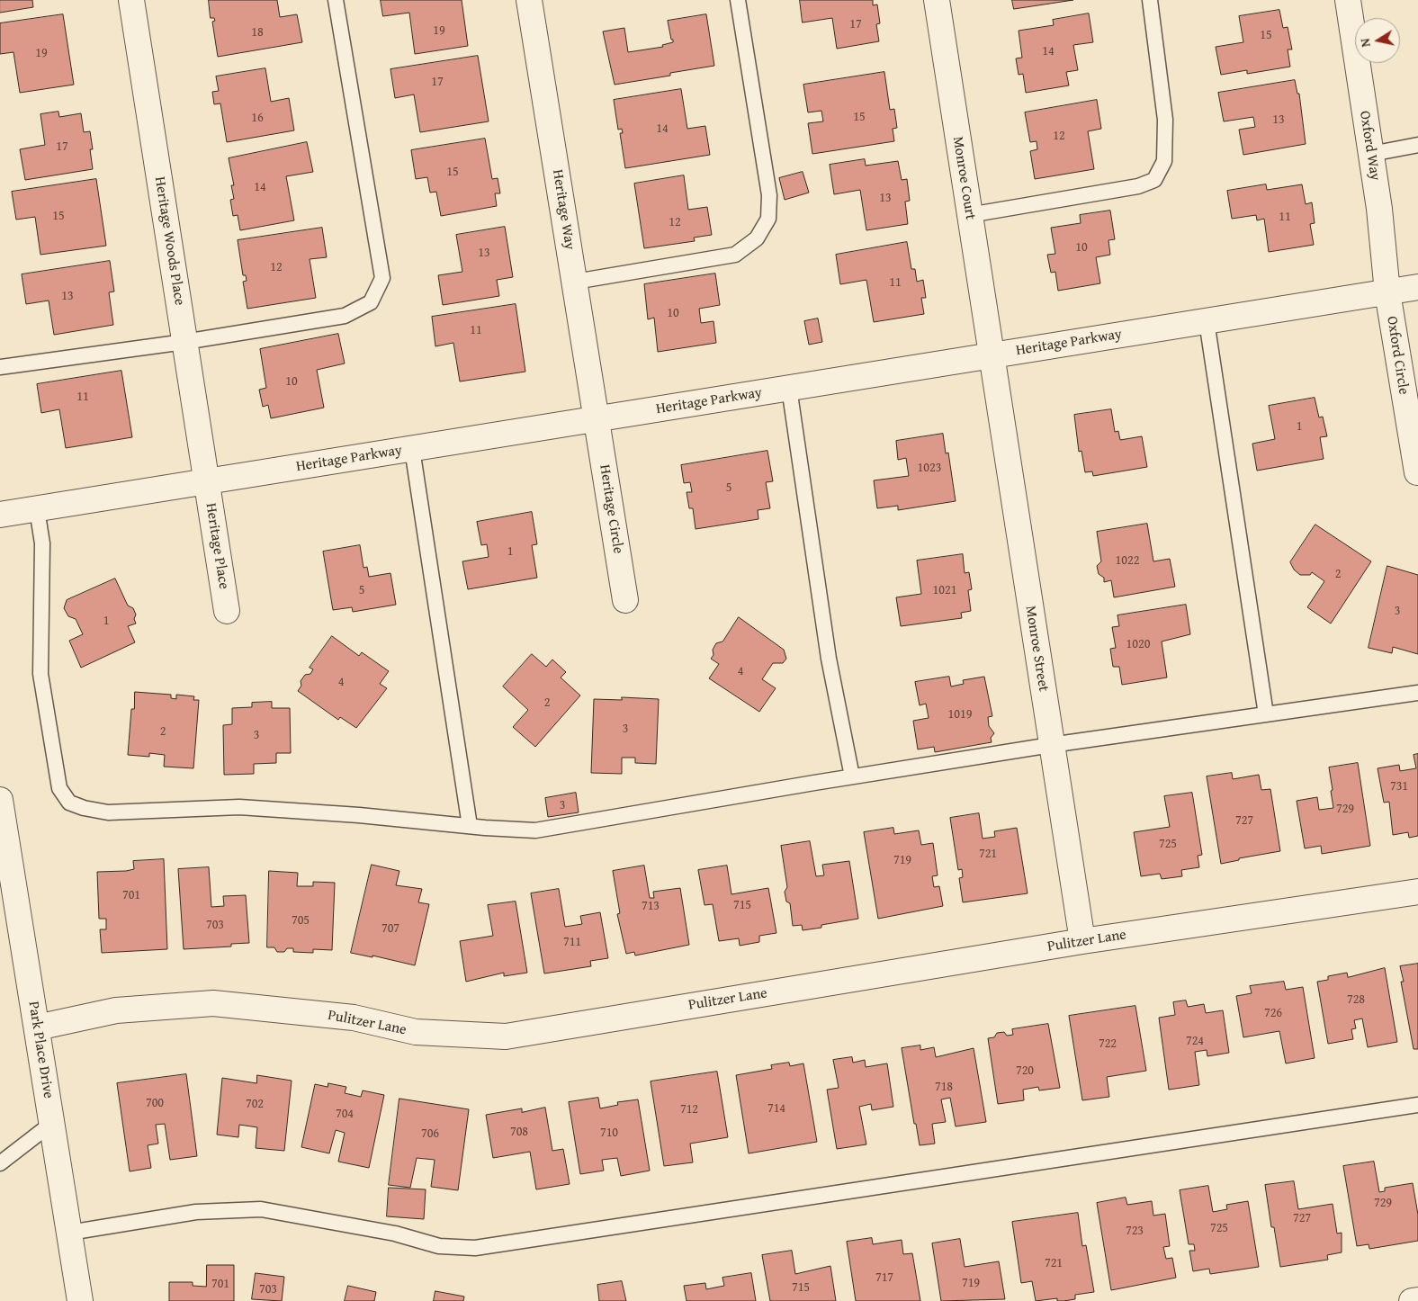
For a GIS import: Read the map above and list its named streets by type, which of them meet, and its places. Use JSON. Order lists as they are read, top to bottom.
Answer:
{
  "streets": {
    "street": [
      "Oxford Way",
      "Monroe Court",
      "Heritage Way",
      "Heritage Woods Place",
      "Heritage Parkway",
      "Oxford Circle",
      "Heritage Circle",
      "Heritage Place",
      "Monroe Street",
      "Pulitzer Lane",
      "Park Place Drive"
    ]
  },
  "crossings": [
    ["Oxford Way", "Heritage Parkway"],
    ["Oxford Way", "Oxford Circle"],
    ["Monroe Court", "Heritage Parkway"],
    ["Monroe Court", "Monroe Street"],
    ["Heritage Way", "Heritage Parkway"],
    ["Heritage Way", "Heritage Circle"],
    ["Heritage Woods Place", "Heritage Parkway"],
    ["Heritage Woods Place", "Heritage Place"],
    ["Heritage Parkway", "Oxford Circle"],
    ["Heritage Parkway", "Heritage Circle"],
    ["Heritage Parkway", "Heritage Place"],
    ["Heritage Parkway", "Monroe Street"],
    ["Monroe Street", "Pulitzer Lane"],
    ["Pulitzer Lane", "Park Place Drive"]
  ],
  "house_numbers": [
    "17",
    "19",
    "18",
    "15",
    "14",
    "19",
    "17",
    "15",
    "16",
    "13",
    "14",
    "12",
    "17",
    "15",
    "14",
    "13",
    "15",
    "11",
    "12",
    "10",
    "13",
    "12",
    "11",
    "13",
    "10",
    "11",
    "10",
    "11",
    "1",
    "1023",
    "5",
    "1",
    "1022",
    "2",
    "5",
    "1021",
    "3",
    "1",
    "1020",
    "4",
    "4",
    "2",
    "1019",
    "3",
    "2",
    "3",
    "731",
    "3",
    "729",
    "727",
    "725",
    "721",
    "719",
    "701",
    "715",
    "713",
    "705",
    "703",
    "707",
    "711",
    "728",
    "726",
    "724",
    "722",
    "720",
    "718",
    "700",
    "702",
    "714",
    "712",
    "704",
    "708",
    "710",
    "706",
    "729",
    "727",
    "725",
    "723",
    "721",
    "717",
    "719",
    "701",
    "715",
    "703"
  ],
  "north": "left"
}
